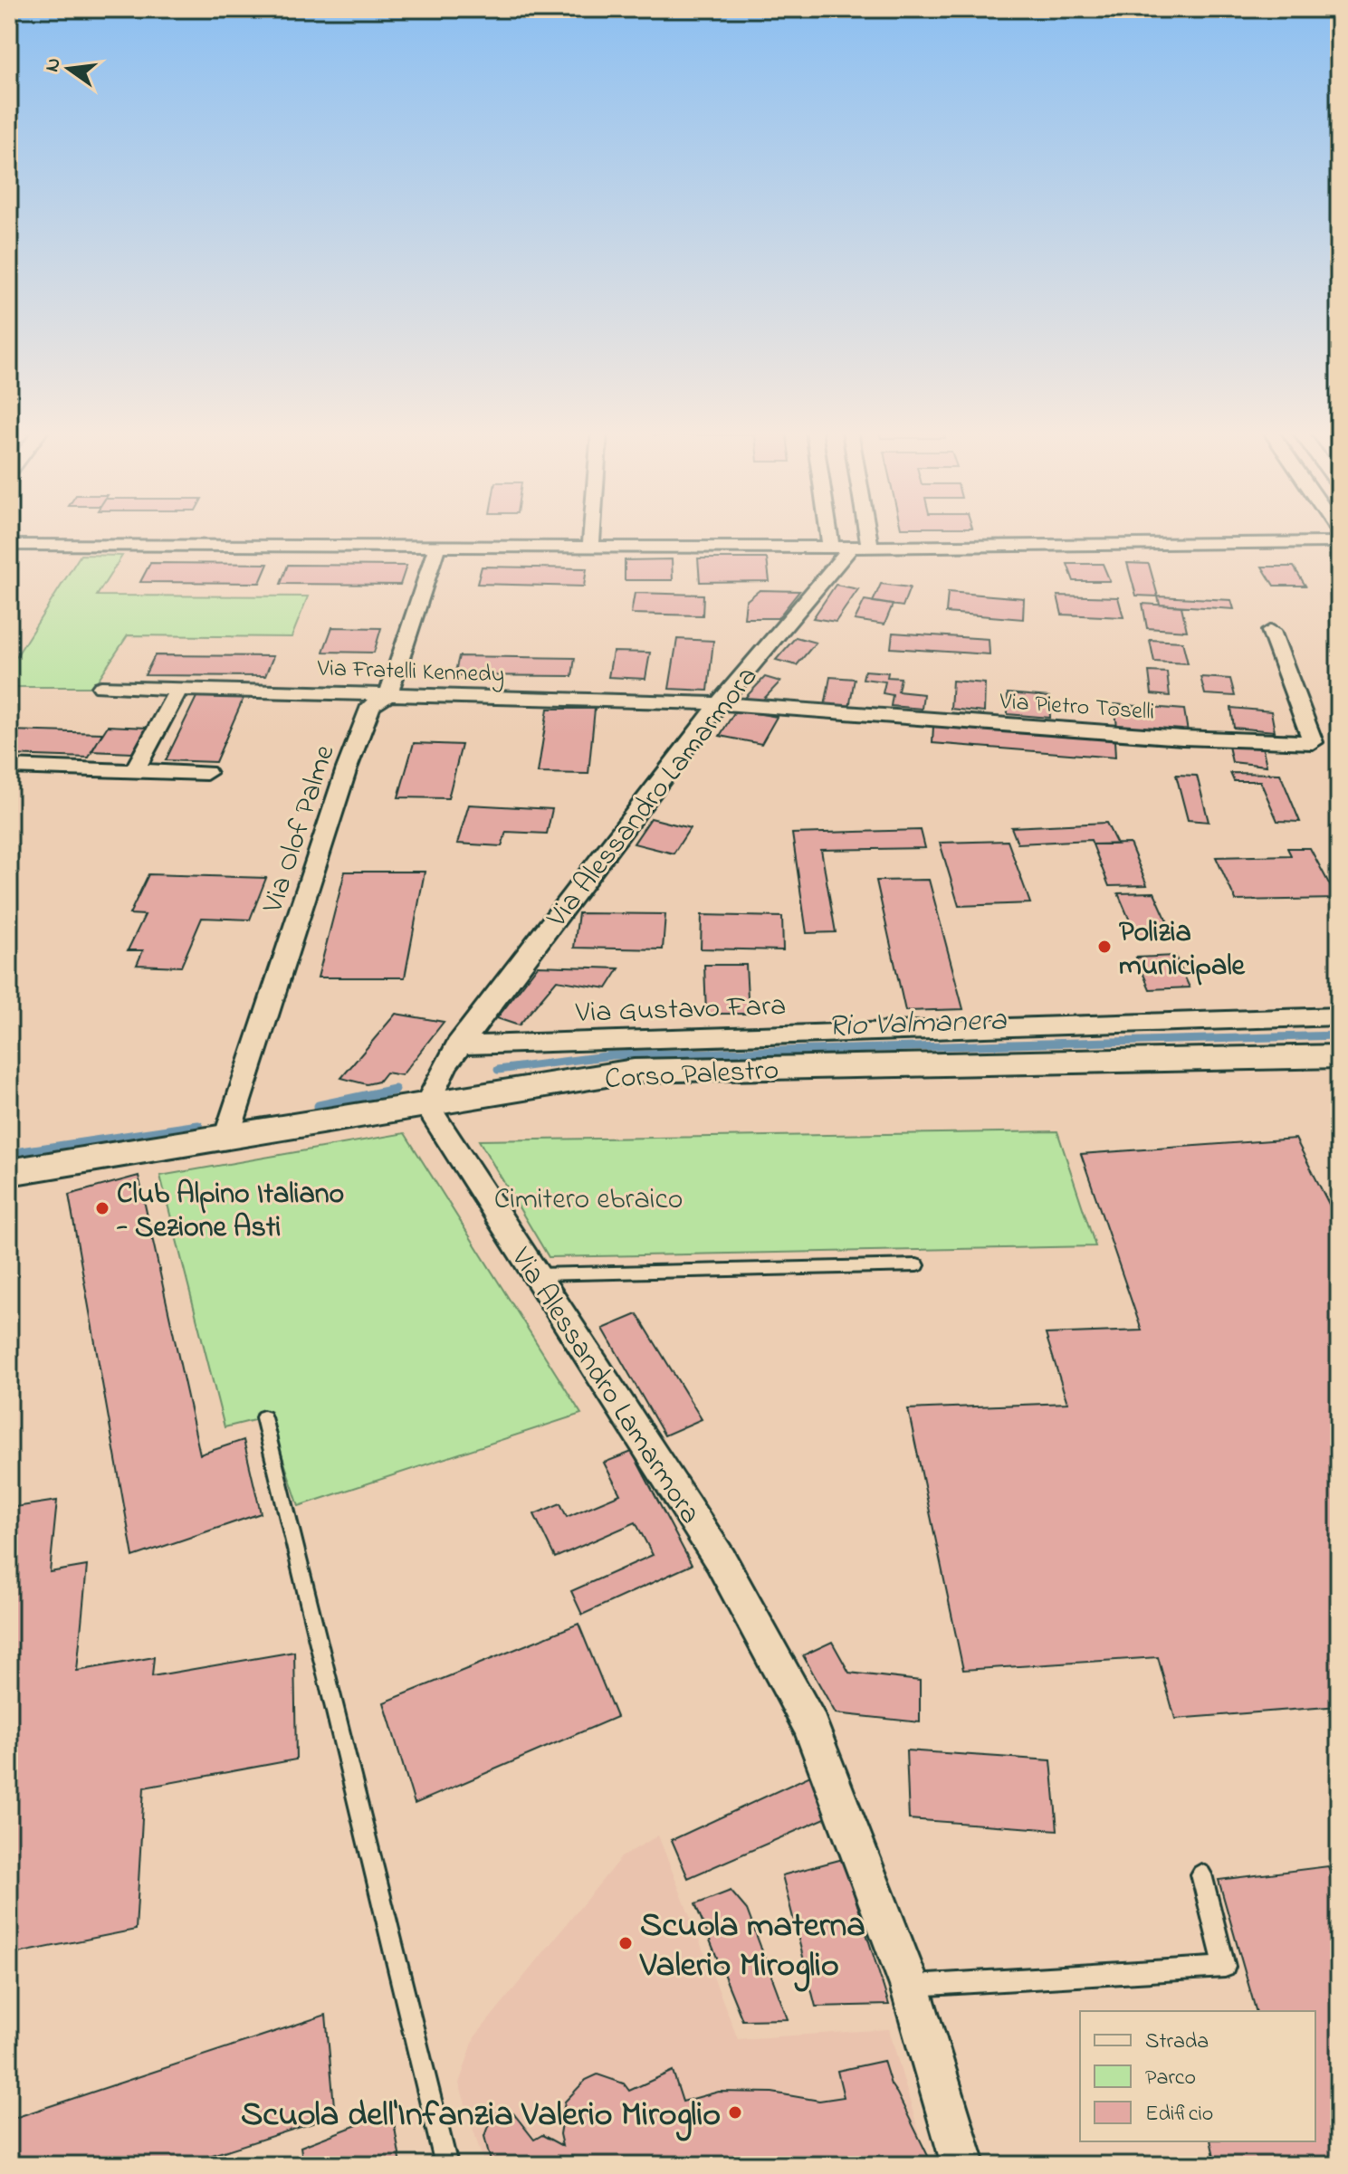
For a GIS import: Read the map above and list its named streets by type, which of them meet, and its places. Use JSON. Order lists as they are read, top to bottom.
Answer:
{
  "streets": {
    "street": [
      "Via Fratelli Kennedy",
      "Via Pietro Toselli",
      "Via Alessandro Lamarmora",
      "Via Olof Palme",
      "Via Gustavo Fara",
      "Corso Palestro"
    ]
  },
  "crossings": [
    ["Via Fratelli Kennedy", "Via Pietro Toselli"],
    ["Via Fratelli Kennedy", "Via Alessandro Lamarmora"],
    ["Via Fratelli Kennedy", "Via Olof Palme"],
    ["Via Pietro Toselli", "Via Alessandro Lamarmora"],
    ["Via Alessandro Lamarmora", "Via Gustavo Fara"],
    ["Via Alessandro Lamarmora", "Corso Palestro"],
    ["Via Olof Palme", "Corso Palestro"]
  ],
  "water": ["Rio Valmanera"],
  "parks": ["Cimitero ebraico"],
  "places": [
    "Polizia municipale",
    "Club Alpino Italiano - Sezione Asti",
    "Scuola materna Valerio Miroglio",
    "Scuola dell'Infanzia Valerio Miroglio"
  ],
  "legend": ["Strada", "Parco", "Edificio"],
  "north": "left"
}
